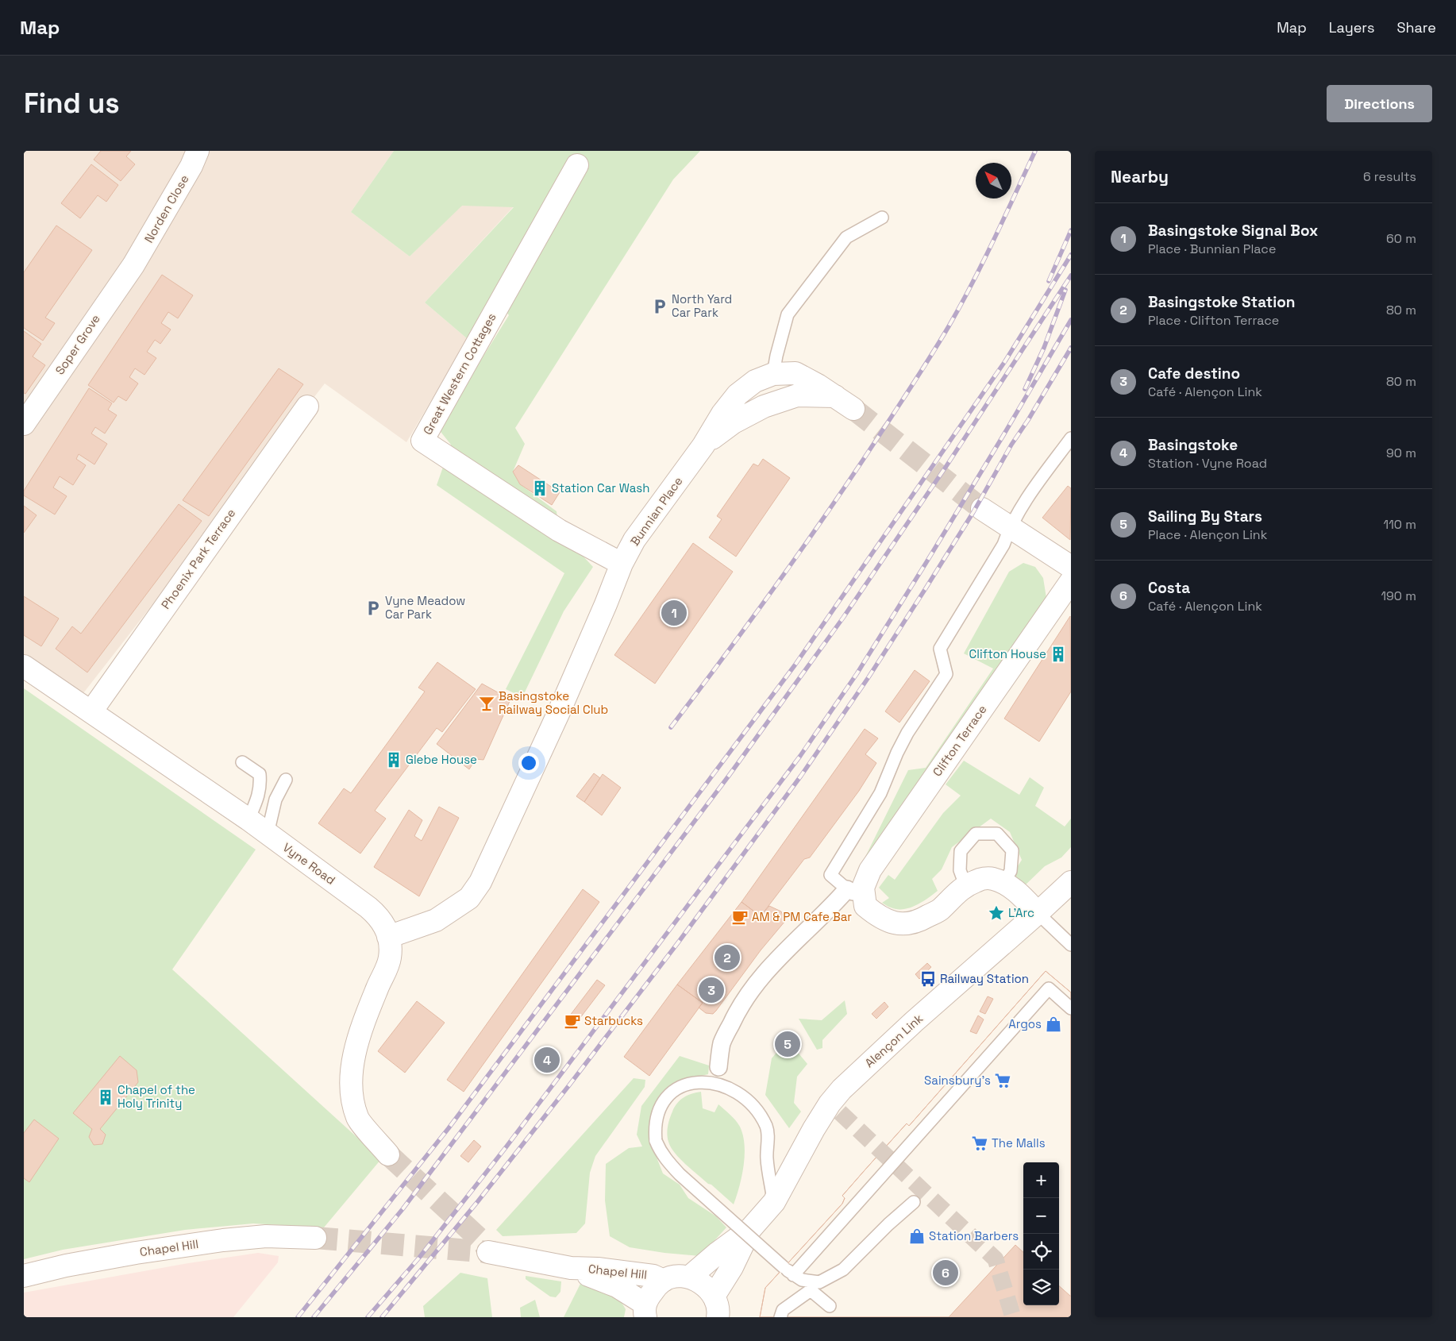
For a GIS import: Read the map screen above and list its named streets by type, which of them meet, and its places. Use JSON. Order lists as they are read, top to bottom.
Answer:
{
  "streets": {
    "street": [
      "Norden Close",
      "Soper Grove",
      "Great Western Cottages",
      "Bunnian Place",
      "Phoenix Park Terrace",
      "Clifton Terrace",
      "Vyne Road",
      "Alençon Link",
      "Chapel Hill"
    ]
  },
  "crossings": [
    ["Norden Close", "Soper Grove"],
    ["Great Western Cottages", "Bunnian Place"],
    ["Bunnian Place", "Vyne Road"],
    ["Phoenix Park Terrace", "Vyne Road"]
  ],
  "places": {
    "parking": ["North Yard Car Park", "Vyne Meadow Car Park"],
    "building": [
      "Station Car Wash",
      "Clifton House",
      "Glebe House",
      "Chapel of the Holy Trinity"
    ],
    "bar": ["Basingstoke Railway Social Club"],
    "place": ["L'Arc"],
    "cafe": ["AM & PM Cafe Bar", "Starbucks"],
    "bus stop": ["Railway Station"],
    "shop": ["Argos", "Station Barbers"],
    "supermarket": ["Sainsbury's", "The Malls"]
  },
  "north": "top left",
  "page": {
    "header": "Map",
    "nav": ["Map", "Layers", "Share"],
    "buttons": "Directions",
    "title": "Find us",
    "heading": ["Nearby", "6 results"],
    "list": [
      {
        "mark": "1",
        "name": "Basingstoke Signal Box",
        "note": "Place · Bunnian Place",
        "value": "60 m"
      },
      {
        "mark": "2",
        "name": "Basingstoke Station",
        "note": "Place · Clifton Terrace",
        "value": "80 m"
      },
      {
        "mark": "3",
        "name": "Cafe destino",
        "note": "Café · Alençon Link",
        "value": "80 m"
      },
      {
        "mark": "4",
        "name": "Basingstoke",
        "note": "Station · Vyne Road",
        "value": "90 m"
      },
      {
        "mark": "5",
        "name": "Sailing By Stars",
        "note": "Place · Alençon Link",
        "value": "110 m"
      },
      {
        "mark": "6",
        "name": "Costa",
        "note": "Café · Alençon Link",
        "value": "190 m"
      }
    ],
    "pins": [
      "1",
      "2",
      "3",
      "5",
      "4",
      "6"
    ],
    "map_buttons": ["+", "−"]
  }
}
